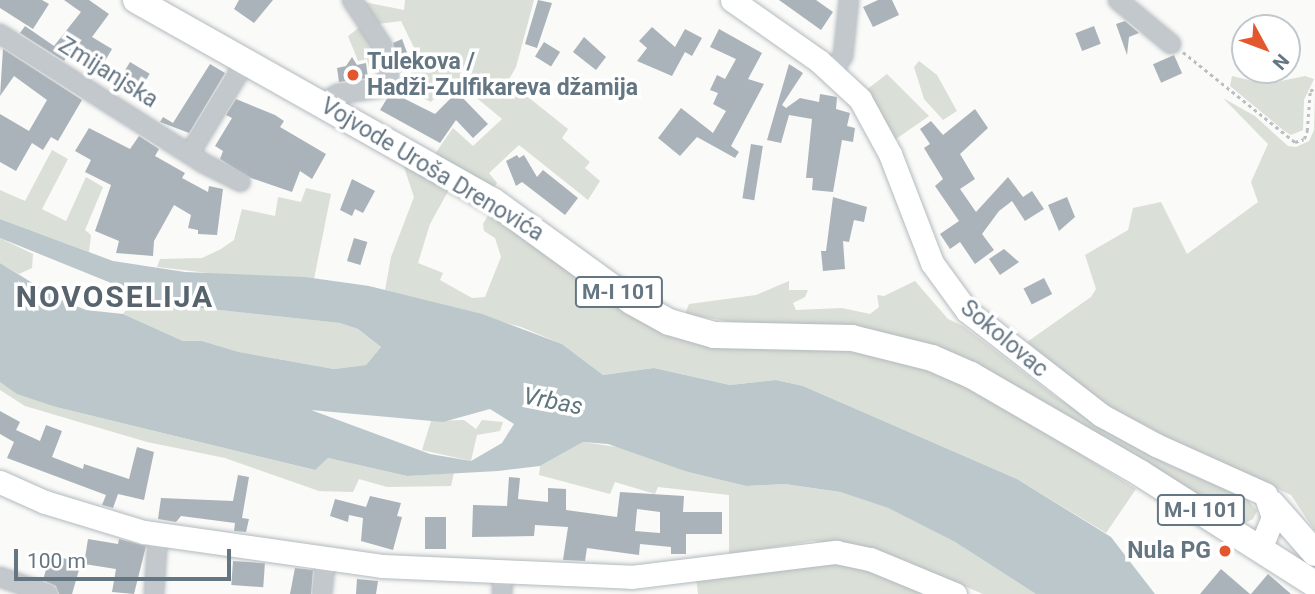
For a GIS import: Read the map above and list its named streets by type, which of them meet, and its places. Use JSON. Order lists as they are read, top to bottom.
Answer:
{
  "streets": {
    "main road": ["Vojvode Uroša Drenovića", "M-I 101"],
    "street": ["Zmijanjska", "Sokolovac"]
  },
  "crossings": [
    ["Vojvode Uroša Drenovića", "M-I 101"]
  ],
  "districts": ["NOVOSELIJA"],
  "water": ["Vrbas"],
  "places": ["Tulekova / Hadži-Zulfikareva džamija", "Nula PG"],
  "scale_bar": "100 m",
  "north": "bottom right"
}
